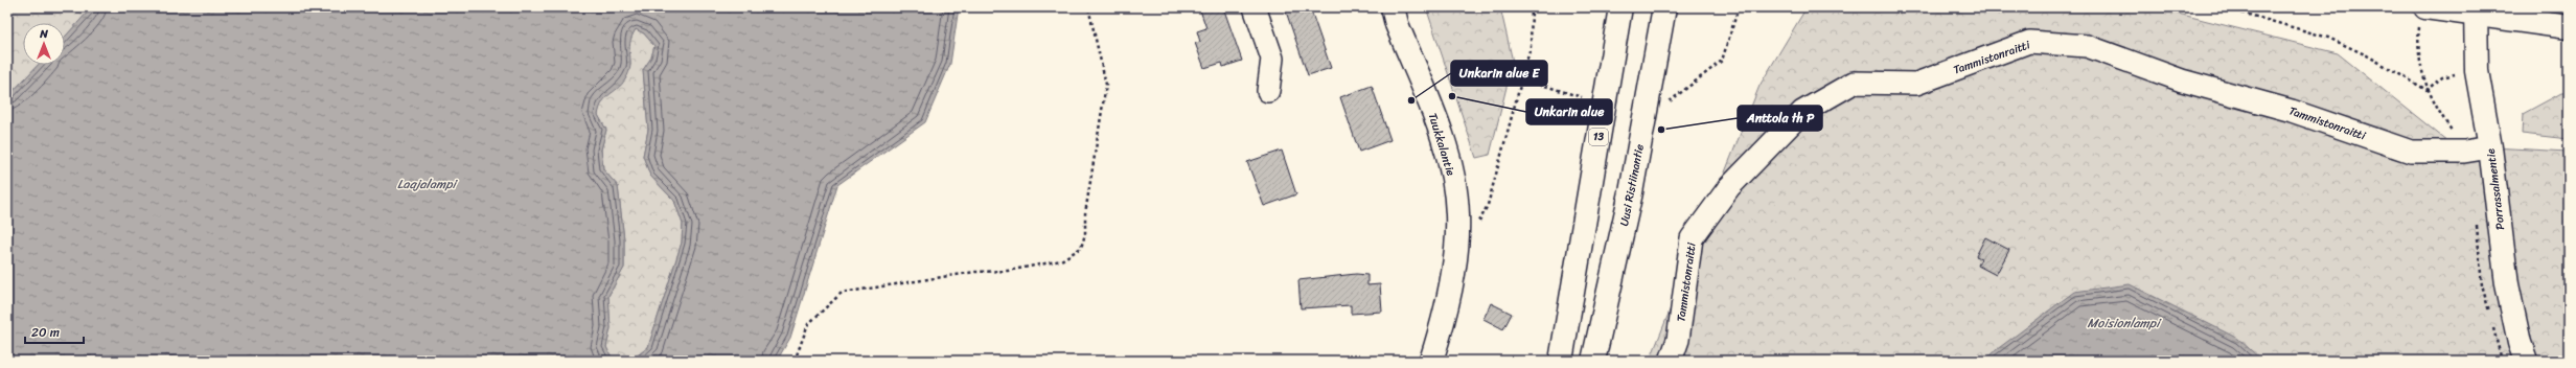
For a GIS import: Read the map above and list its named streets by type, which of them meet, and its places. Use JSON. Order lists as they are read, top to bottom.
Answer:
{
  "streets": {
    "main road": [
      "13",
      "Tuukkalantie",
      "Uusi Ristiinantie",
      "Porrassalmentie"
    ],
    "street": ["Tammistonraitti"]
  },
  "crossings": [
    ["Tammistonraitti", "Porrassalmentie"]
  ],
  "water": ["Laajalampi", "Moisionlampi"],
  "places": ["Unkarin alue", "Unkarin alue E", "Anttola th P"],
  "scale_bar": "20 m",
  "north": "top"
}
